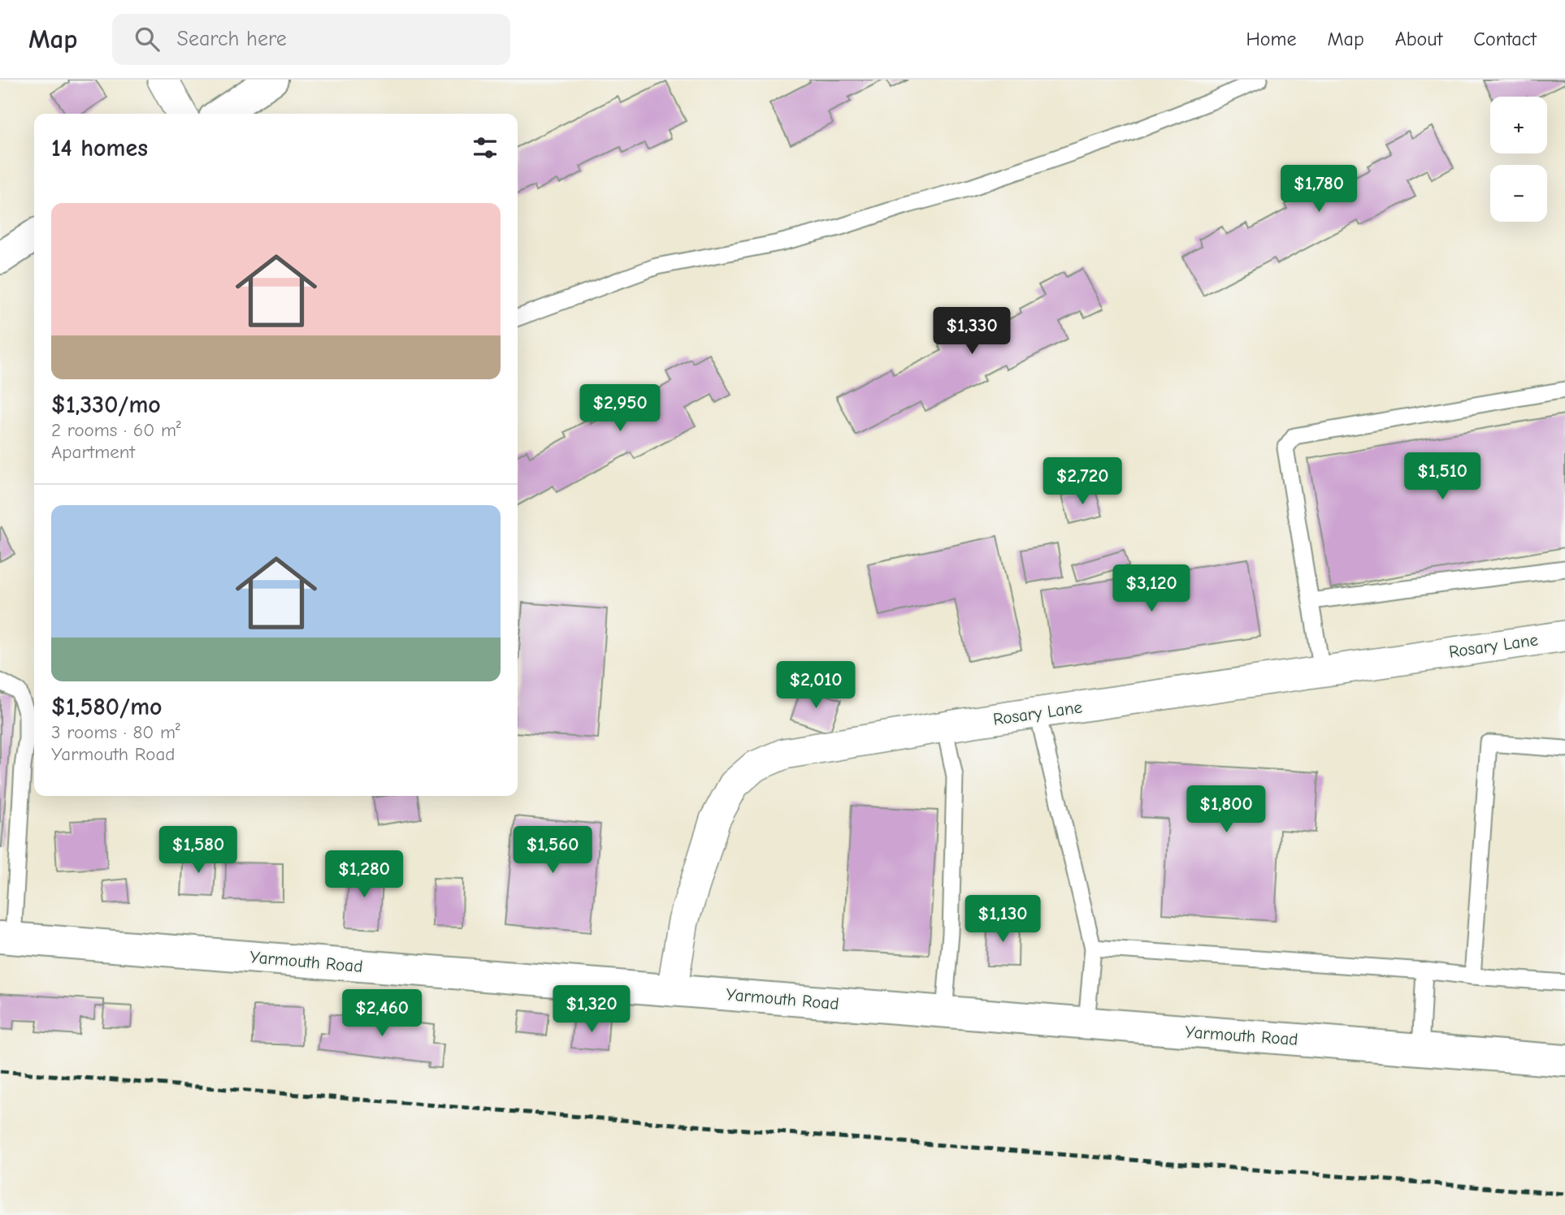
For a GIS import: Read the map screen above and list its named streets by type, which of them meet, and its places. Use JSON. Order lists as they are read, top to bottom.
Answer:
{
  "streets": {
    "main road": ["Yarmouth Road"],
    "street": ["Rosary Lane"]
  },
  "crossings": [
    ["Rosary Lane", "Yarmouth Road"]
  ],
  "page": {
    "header": "Map",
    "search": "Search here",
    "nav": [
      "Home",
      "Map",
      "About",
      "Contact"
    ],
    "map_buttons": ["+", "−"],
    "heading": "14 homes",
    "price": [
      "$1,780",
      "$1,330",
      "$2,950",
      "$1,510",
      "$2,720",
      "$3,120",
      "$2,010",
      "$1,800",
      "$1,580",
      "$1,560",
      "$1,280",
      "$1,130",
      "$1,320",
      "$2,460"
    ],
    "list": [
      {
        "name": "$1,330/mo",
        "note": "2 rooms · 60 m² · Apartment"
      },
      {
        "name": "$1,580/mo",
        "note": "3 rooms · 80 m² · Yarmouth Road"
      }
    ]
  }
}
